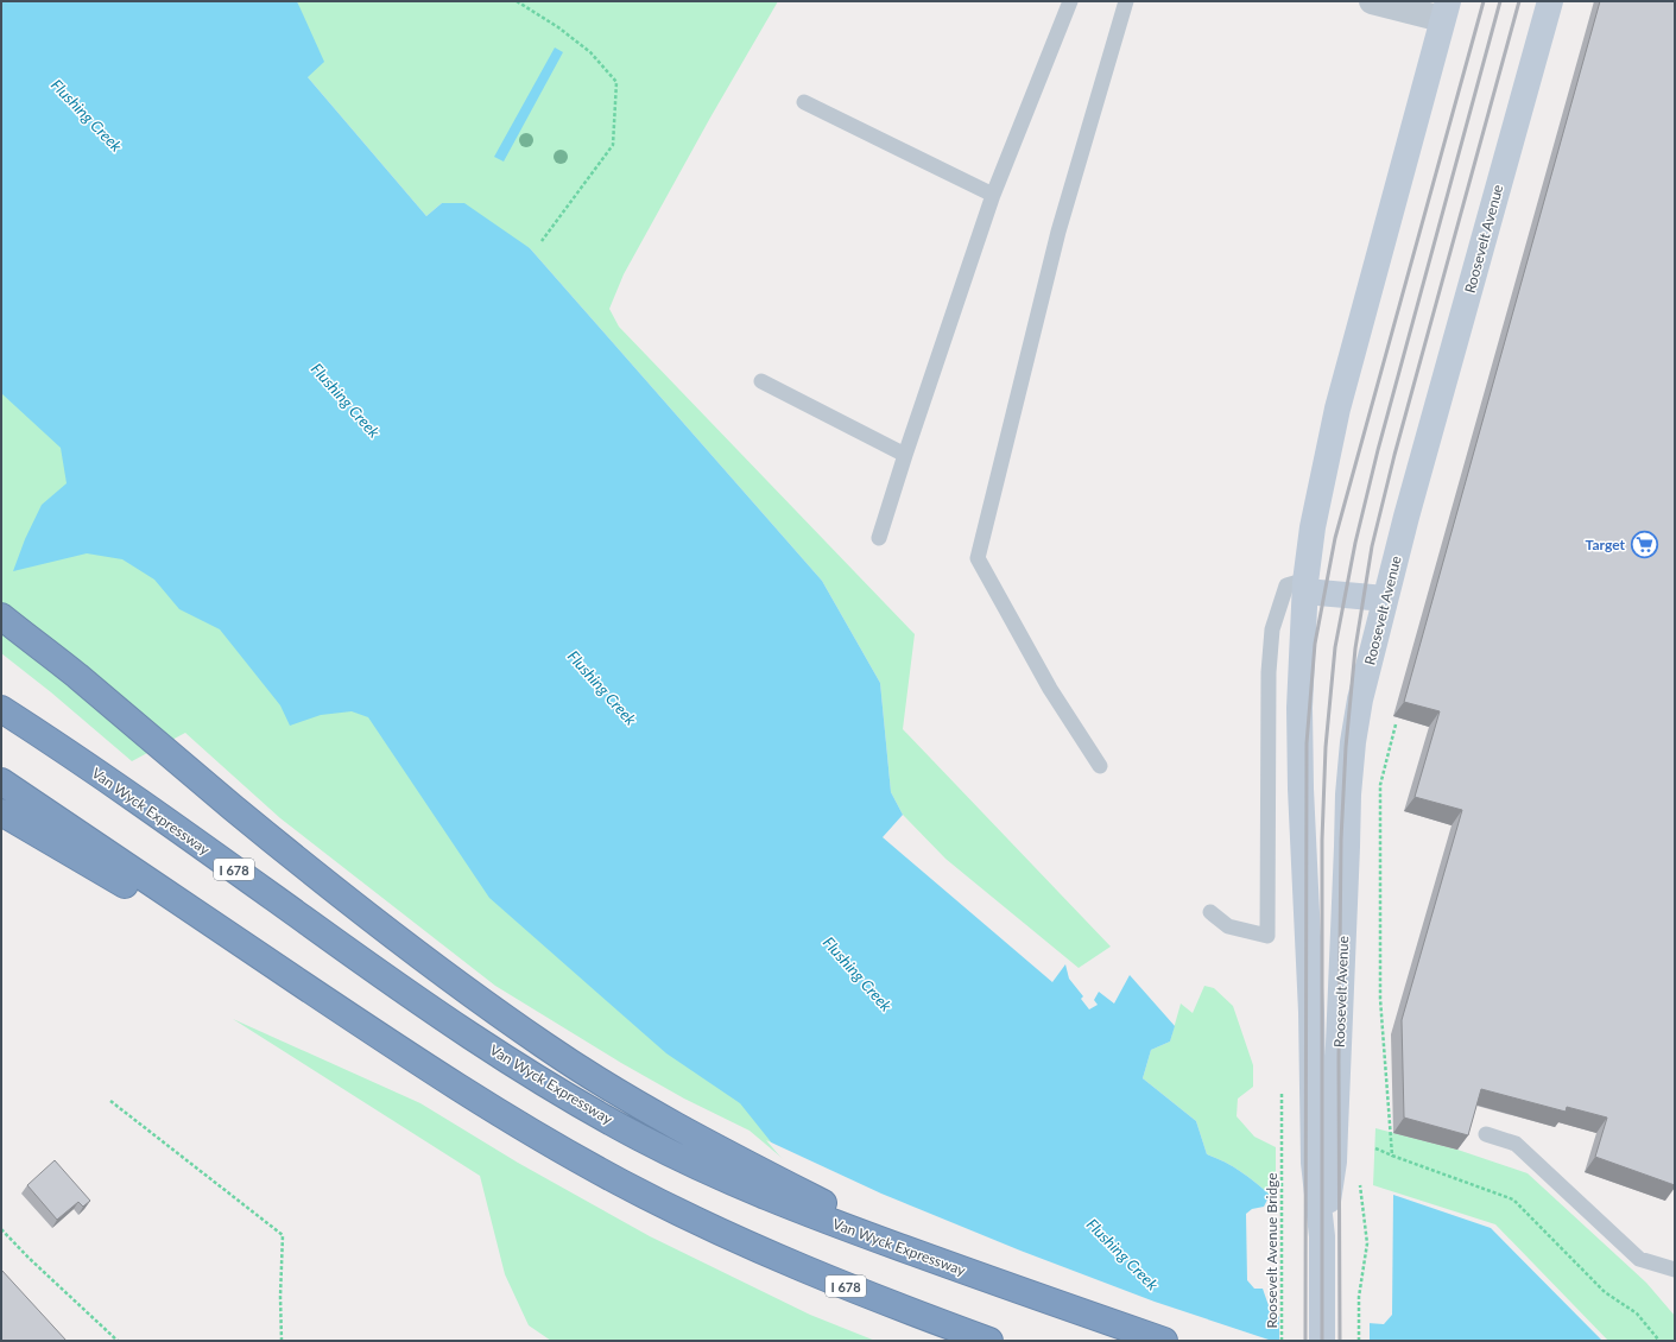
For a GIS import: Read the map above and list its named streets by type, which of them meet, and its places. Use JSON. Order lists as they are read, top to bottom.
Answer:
{
  "streets": {
    "highway": ["Van Wyck Expressway", "I 678"],
    "main road": ["Roosevelt Avenue"],
    "path": ["Roosevelt Avenue Bridge"]
  },
  "water": ["Flushing Creek"],
  "places": {
    "supermarket": ["Target"]
  }
}
